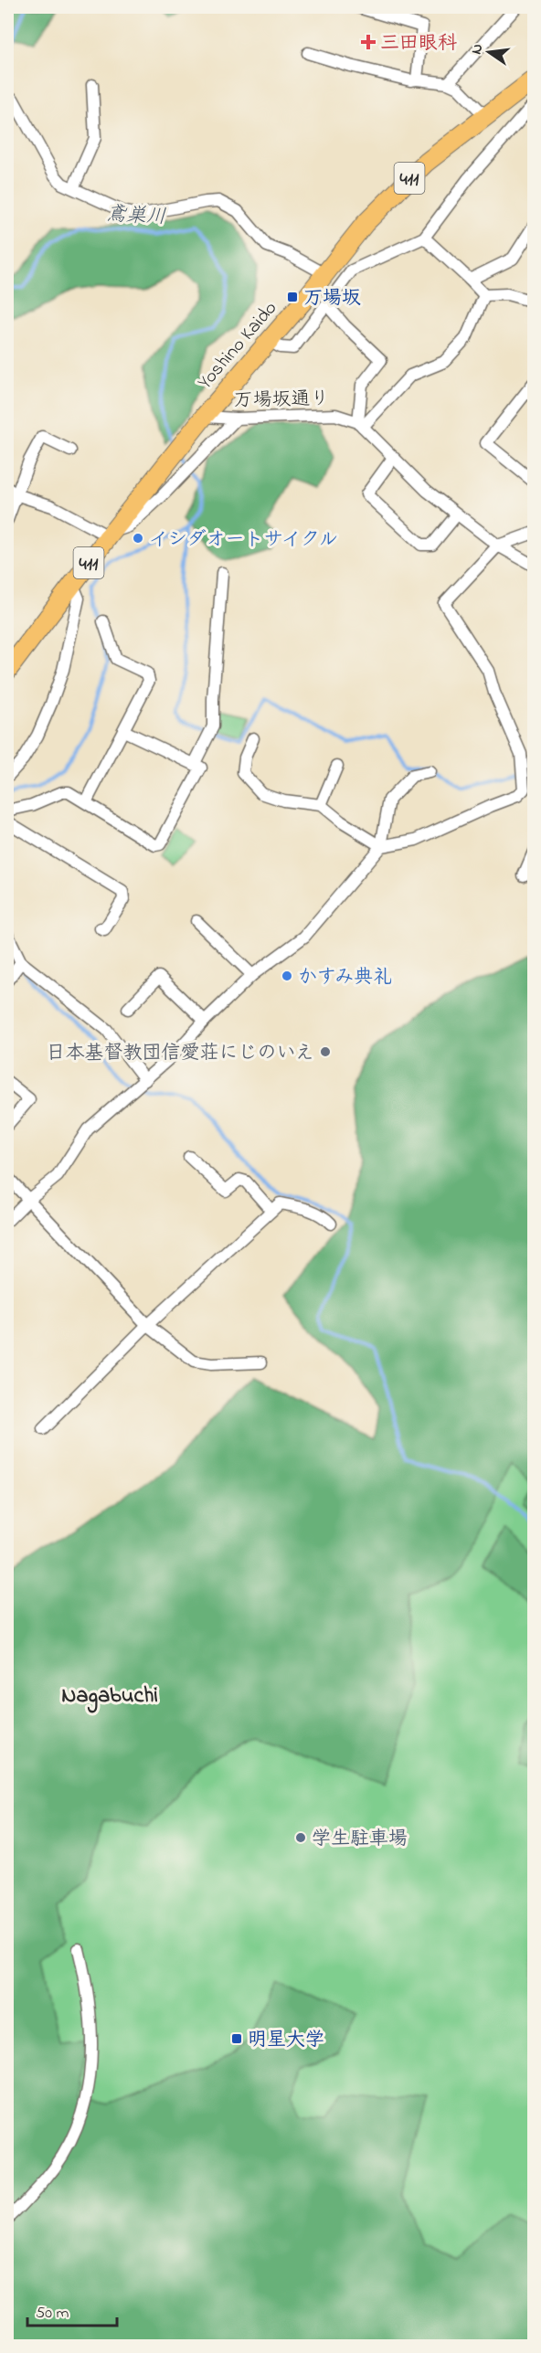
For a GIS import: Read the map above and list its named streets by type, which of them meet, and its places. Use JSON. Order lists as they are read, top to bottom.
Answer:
{
  "streets": {
    "highway": ["411", "Yoshino Kaido"],
    "street": ["万場坂通り"]
  },
  "crossings": [
    ["Yoshino Kaido", "万場坂通り"]
  ],
  "districts": ["Nagabuchi"],
  "water": ["鳶巣川"],
  "places": {
    "health": ["三田眼科"],
    "transit": ["万場坂", "明星大学"],
    "other": [
      "イシダオートサイクル",
      "かすみ典礼",
      "日本基督教団信愛荘にじのいえ",
      "学生駐車場"
    ]
  },
  "scale_bar": "50 m",
  "north": "left"
}
